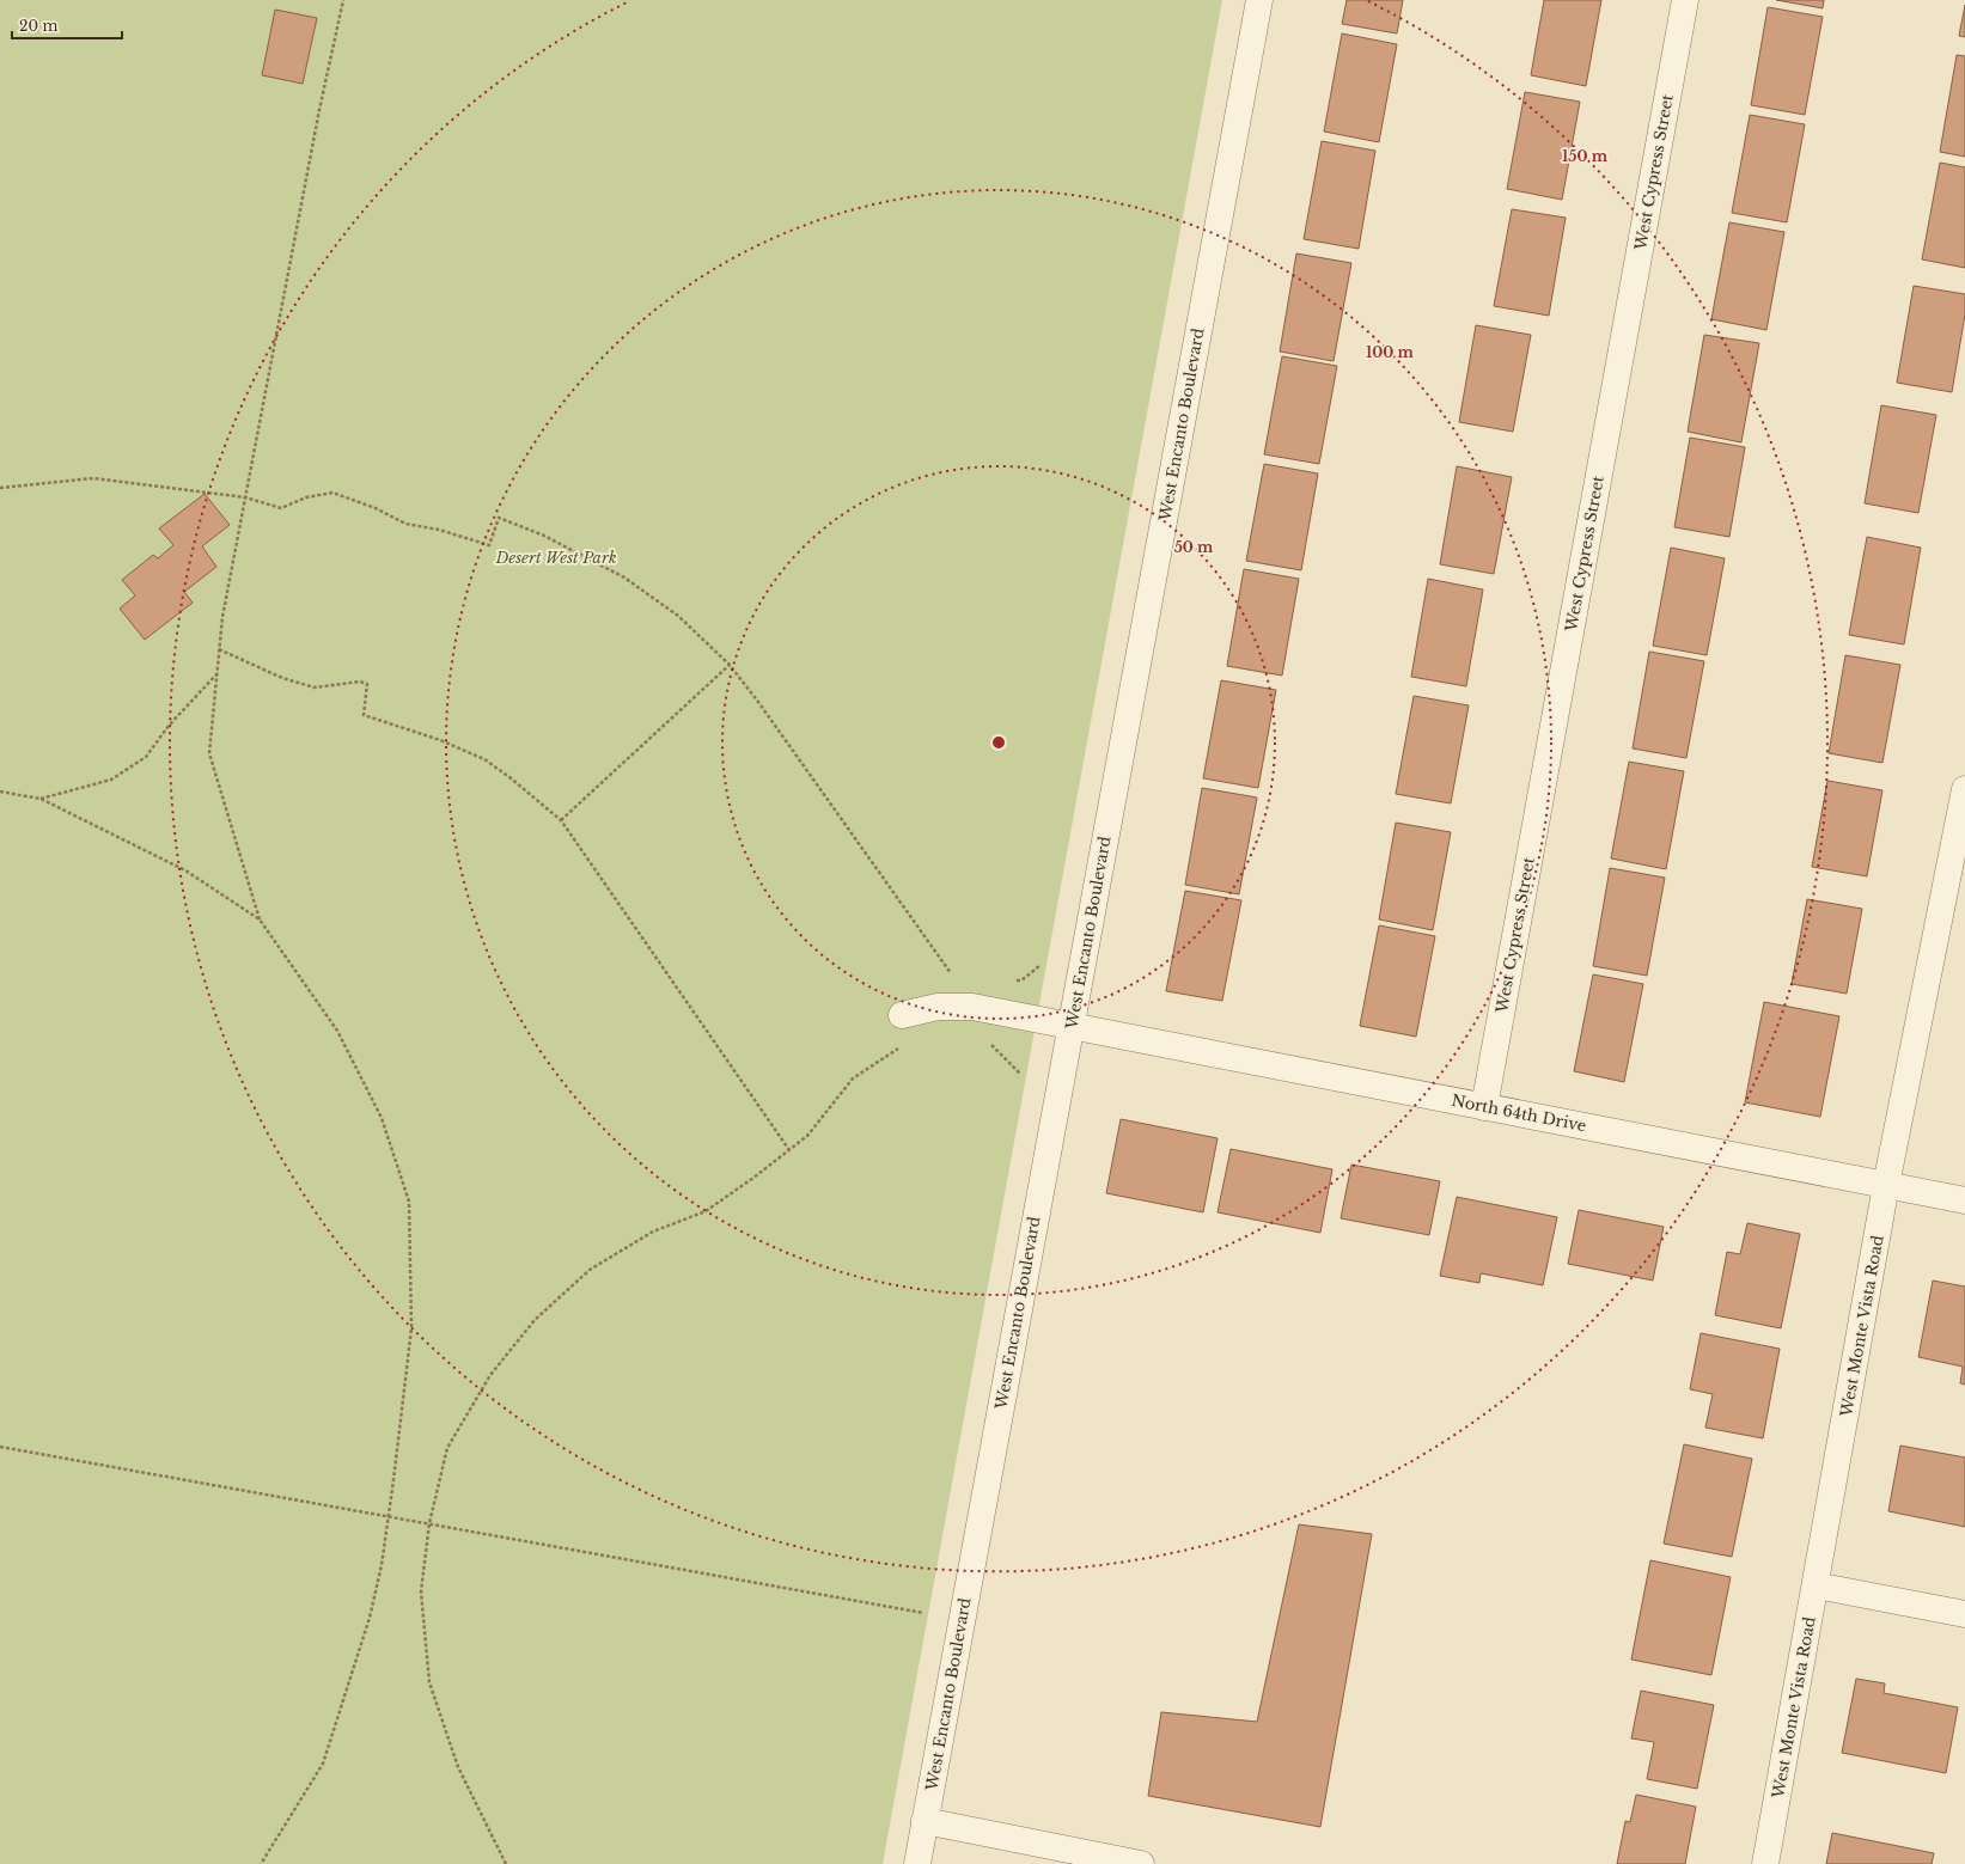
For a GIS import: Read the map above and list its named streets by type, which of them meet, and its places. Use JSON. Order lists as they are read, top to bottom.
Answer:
{
  "streets": {
    "street": [
      "West Cypress Street",
      "West Encanto Boulevard",
      "North 64th Drive",
      "West Monte Vista Road"
    ]
  },
  "crossings": [
    ["West Cypress Street", "North 64th Drive"],
    ["West Encanto Boulevard", "North 64th Drive"],
    ["North 64th Drive", "West Monte Vista Road"]
  ],
  "parks": ["Desert West Park"],
  "scale_bar": "20 m",
  "rings": ["150 m", "100 m", "50 m"]
}
